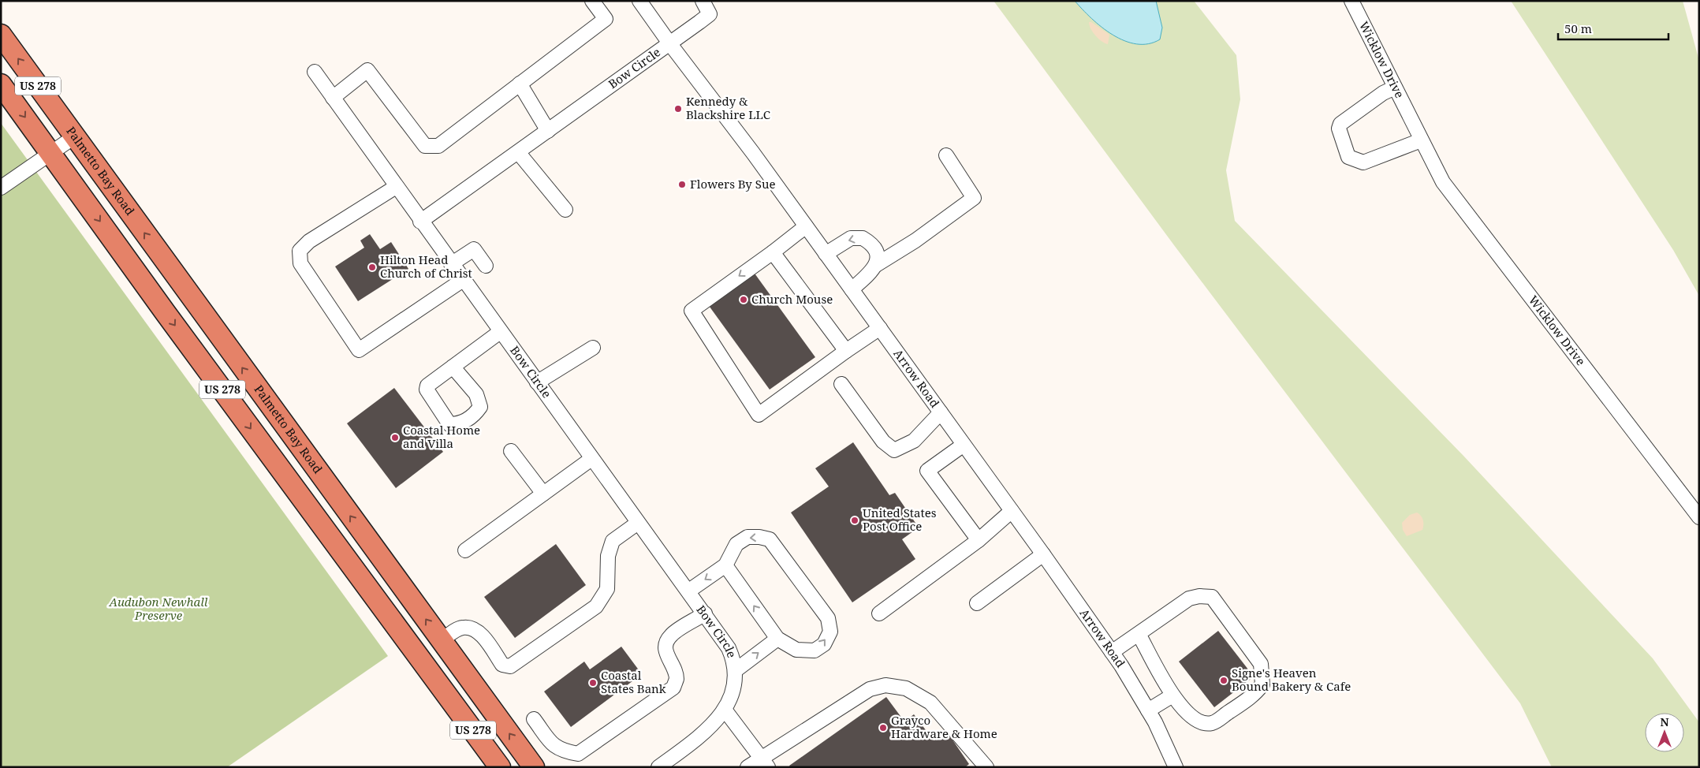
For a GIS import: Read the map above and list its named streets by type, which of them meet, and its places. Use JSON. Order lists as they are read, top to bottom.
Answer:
{
  "streets": {
    "highway": ["US 278", "Palmetto Bay Road"],
    "street": ["Wicklow Drive", "Bow Circle", "Arrow Road"]
  },
  "crossings": [
    ["Bow Circle", "Arrow Road"]
  ],
  "parks": ["Audubon Newhall Preserve"],
  "places": [
    "Kennedy & Blackshire LLC",
    "Flowers By Sue",
    "Hilton Head Church of Christ",
    "Church Mouse",
    "Coastal Home and Villa",
    "United States Post Office",
    "Signe's Heaven Bound Bakery & Cafe",
    "Coastal States Bank",
    "Grayco Hardware & Home"
  ],
  "scale_bar": "50 m",
  "north": "top"
}
